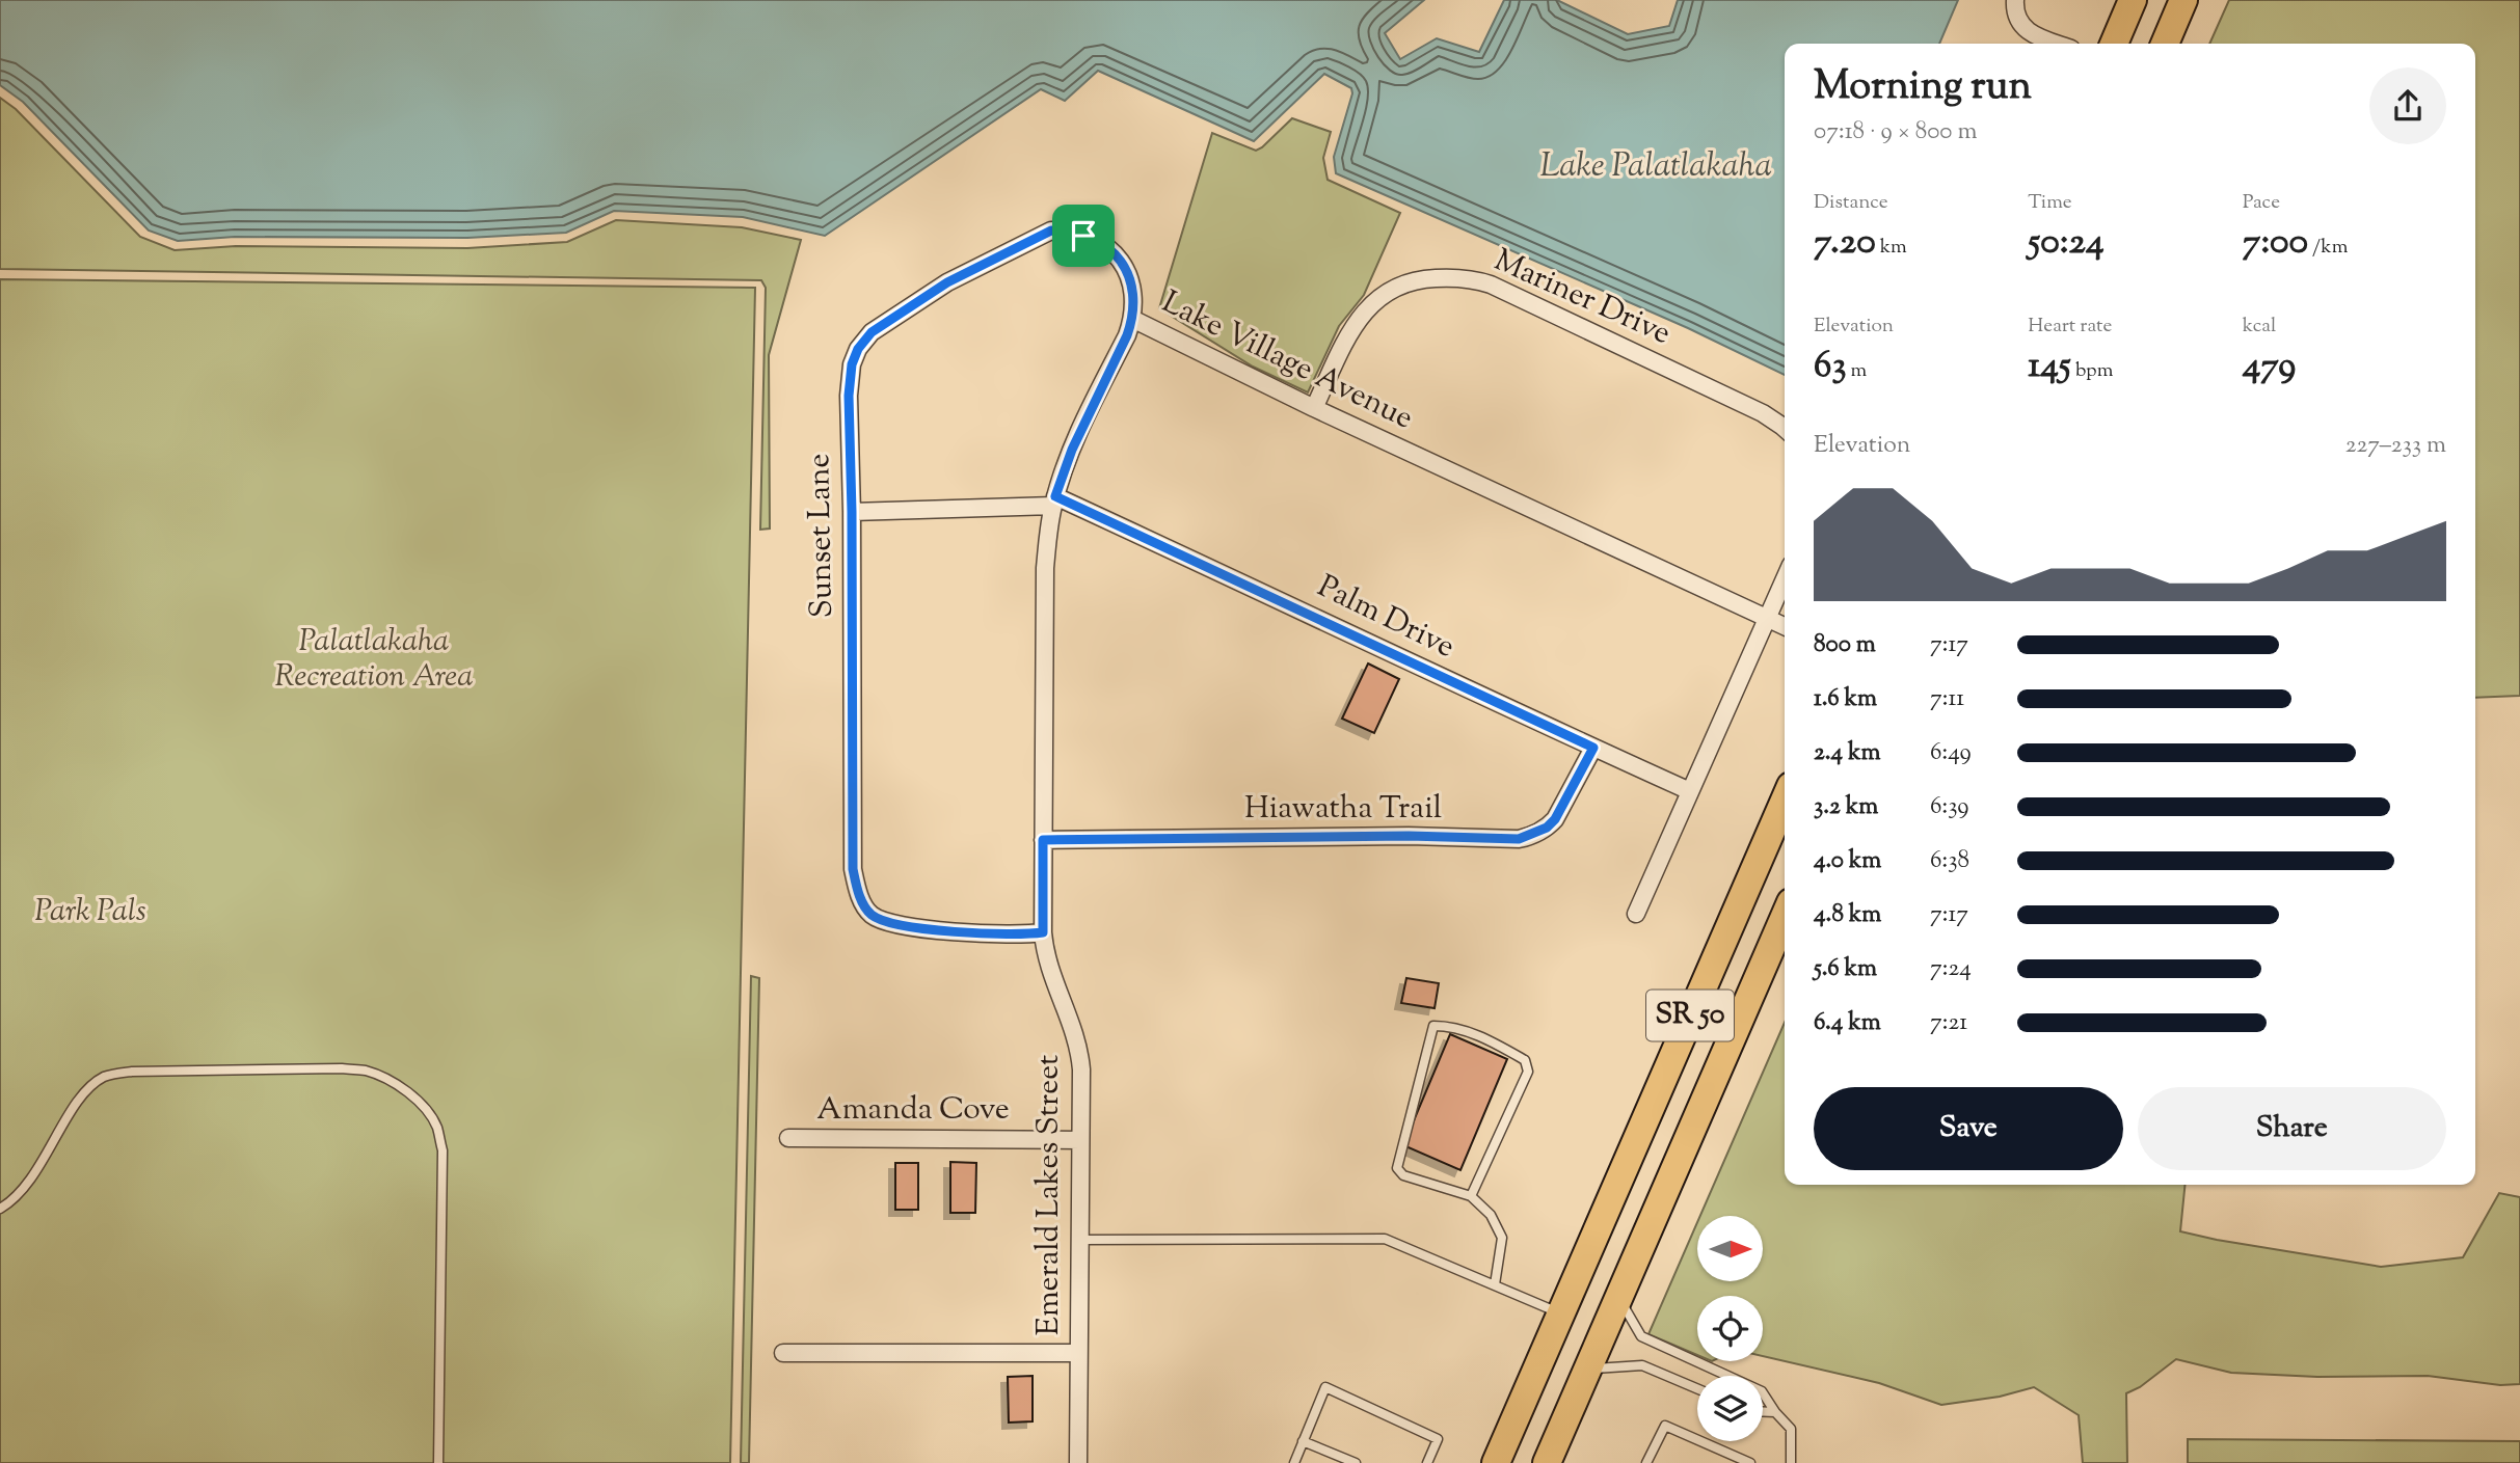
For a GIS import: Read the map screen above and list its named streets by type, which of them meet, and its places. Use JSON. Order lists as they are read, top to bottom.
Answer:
{
  "streets": {
    "highway": ["SR 50"],
    "street": [
      "Mariner Drive",
      "Lake Village Avenue",
      "Sunset Lane",
      "Palm Drive",
      "Hiawatha Trail",
      "Amanda Cove",
      "Emerald Lakes Street"
    ]
  },
  "crossings": [
    ["Mariner Drive", "Lake Village Avenue"],
    ["Lake Village Avenue", "Sunset Lane"],
    ["Lake Village Avenue", "Palm Drive"],
    ["Lake Village Avenue", "Hiawatha Trail"],
    ["Lake Village Avenue", "Emerald Lakes Street"],
    ["Sunset Lane", "Palm Drive"],
    ["Sunset Lane", "Emerald Lakes Street"],
    ["Palm Drive", "Hiawatha Trail"],
    ["Amanda Cove", "Emerald Lakes Street"]
  ],
  "water": ["Lake Palatlakaha"],
  "parks": ["Palatlakaha Recreation Area", "Park Pals"],
  "north": "right",
  "page": {
    "heading": ["Morning run", "07:18 · 9 × 800 m"],
    "stats": [
      ["Distance", "7.20 km"],
      ["Time", "50:24"],
      ["Pace", "7:00 /km"],
      ["Elevation", "63 m"],
      ["Heart rate", "145 bpm"],
      ["kcal", "479"]
    ],
    "chart": ["Elevation", "227–233 m"],
    "list": [
      {
        "name": "800 m",
        "note": "7:17"
      },
      {
        "name": "1.6 km",
        "note": "7:11"
      },
      {
        "name": "2.4 km",
        "note": "6:49"
      },
      {
        "name": "3.2 km",
        "note": "6:39"
      },
      {
        "name": "4.0 km",
        "note": "6:38"
      },
      {
        "name": "4.8 km",
        "note": "7:17"
      },
      {
        "name": "5.6 km",
        "note": "7:24"
      },
      {
        "name": "6.4 km",
        "note": "7:21"
      }
    ],
    "buttons": ["Save", "Share"]
  }
}
